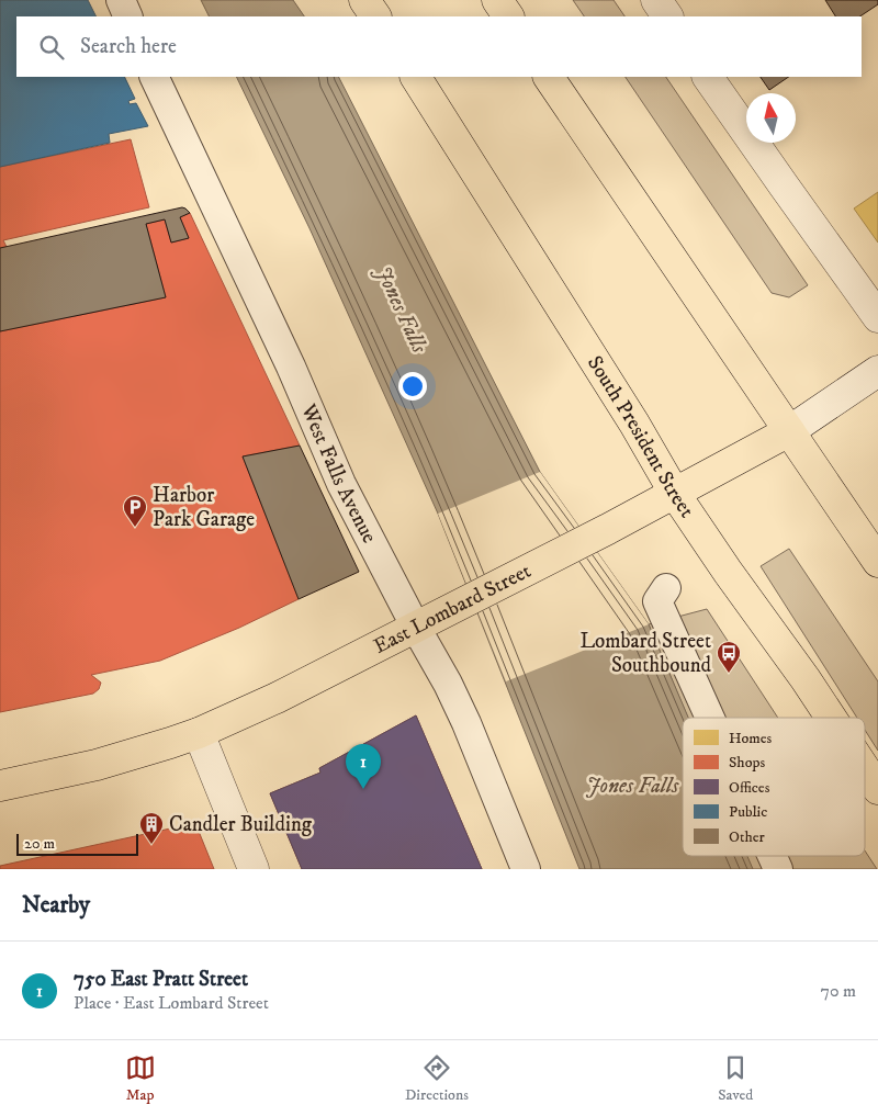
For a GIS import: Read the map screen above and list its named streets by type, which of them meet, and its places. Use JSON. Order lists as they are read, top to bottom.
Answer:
{
  "streets": {
    "main road": ["South President Street", "East Lombard Street"],
    "street": ["West Falls Avenue"]
  },
  "crossings": [
    ["South President Street", "East Lombard Street"],
    ["West Falls Avenue", "East Lombard Street"]
  ],
  "water": ["Jones Falls"],
  "places": {
    "parking": ["Harbor Park Garage"],
    "bus stop": ["Lombard Street Southbound"],
    "building": ["Candler Building"]
  },
  "legend": [
    "Homes",
    "Shops",
    "Offices",
    "Public",
    "Other"
  ],
  "scale_bar": "20 m",
  "north": "top",
  "page": {
    "search": "Search here",
    "pins": "1",
    "scale": "20 m",
    "heading": "Nearby",
    "list": [
      {
        "mark": "1",
        "name": "750 East Pratt Street",
        "note": "Place · East Lombard Street",
        "value": "70 m"
      }
    ],
    "nav": ["Map", "Directions", "Saved"]
  }
}
